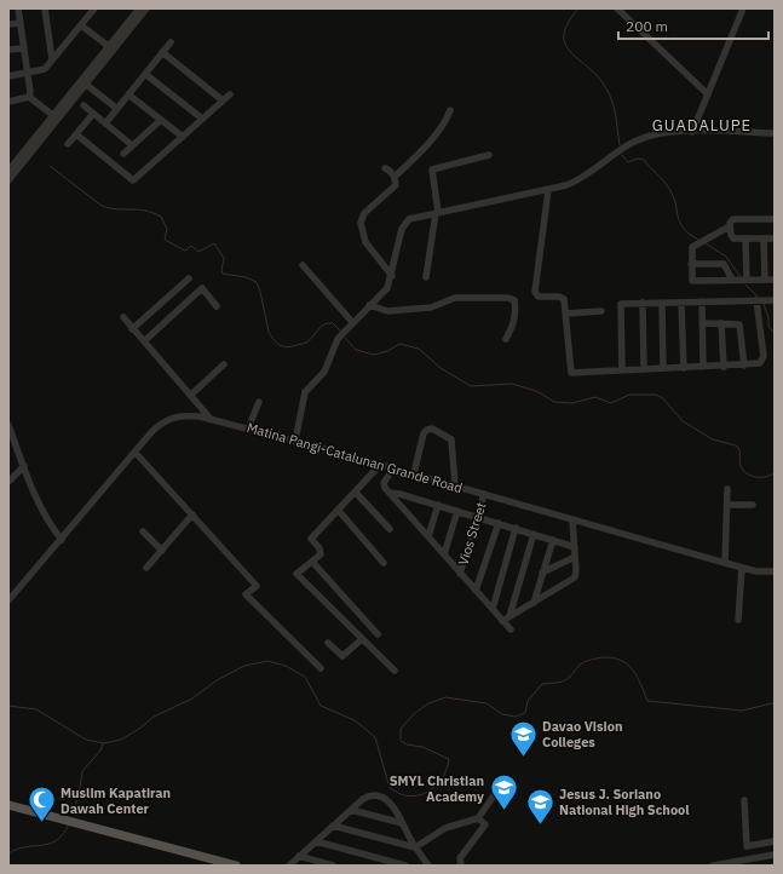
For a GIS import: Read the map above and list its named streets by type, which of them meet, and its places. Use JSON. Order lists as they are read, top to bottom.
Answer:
{
  "streets": {
    "street": ["Matina Pangi-Catalunan Grande Road", "Vios Street"]
  },
  "crossings": [
    ["Matina Pangi-Catalunan Grande Road", "Vios Street"]
  ],
  "districts": ["GUADALUPE"],
  "places": {
    "school or university": ["Davao Vision Colleges", "SMYL Christian Academy", "Jesus J. Soriano National High School"],
    "mosque": ["Muslim Kapatiran Dawah Center"]
  },
  "scale_bar": "200 m"
}
